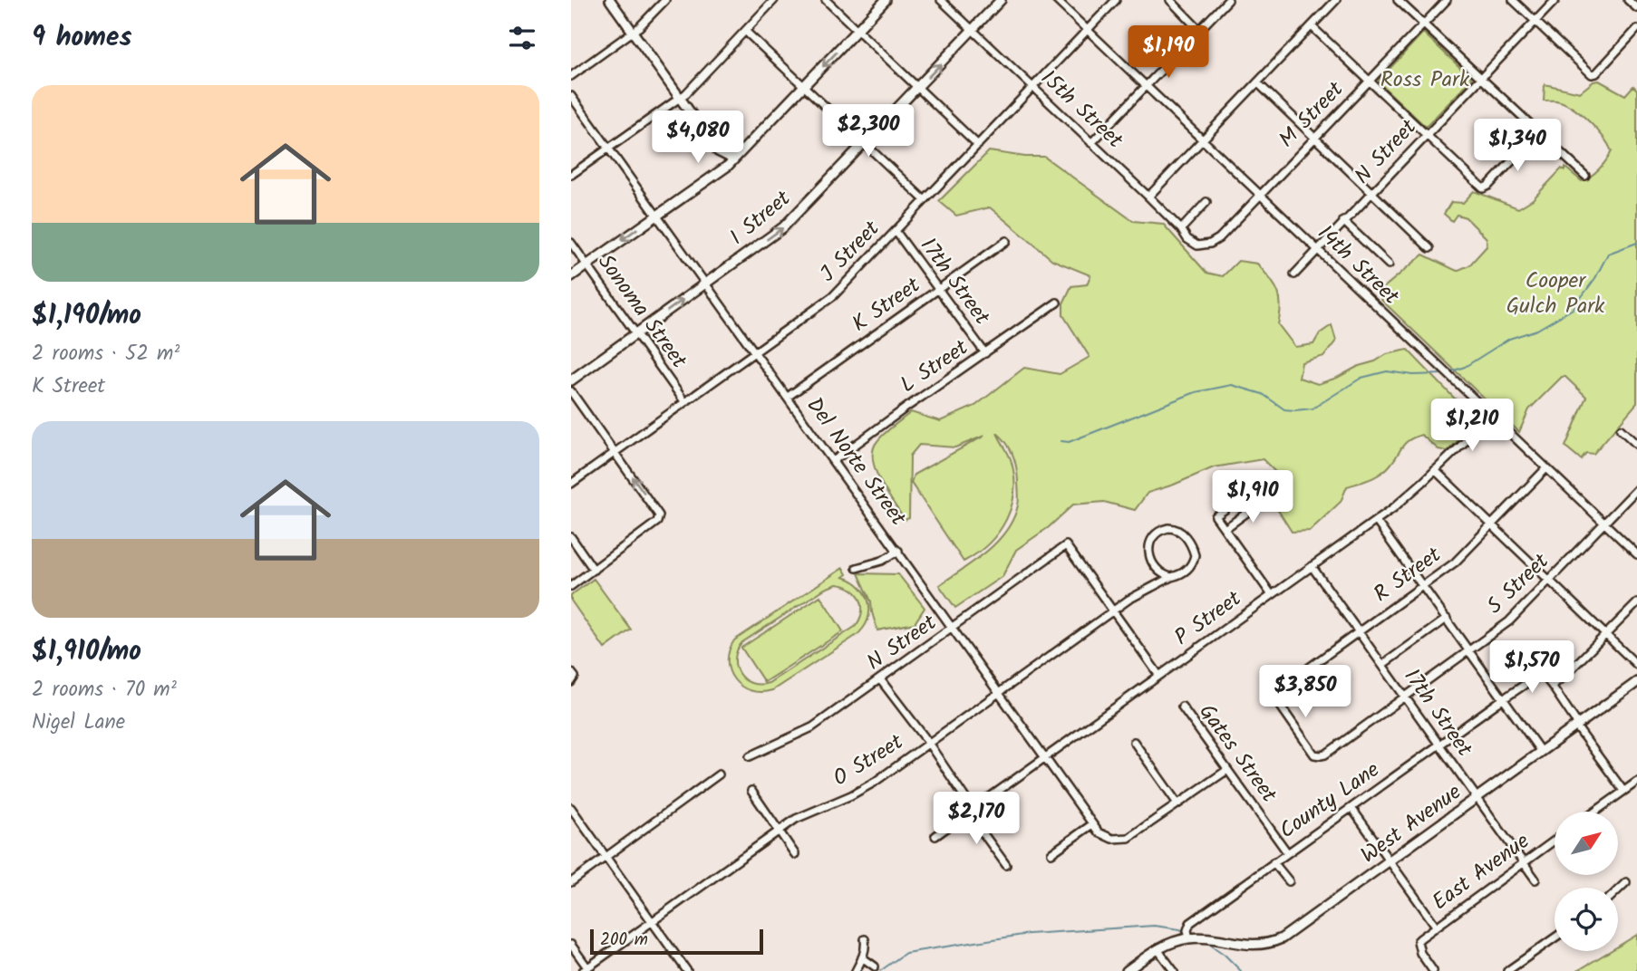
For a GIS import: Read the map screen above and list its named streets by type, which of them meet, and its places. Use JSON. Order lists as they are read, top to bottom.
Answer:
{
  "streets": {
    "main road": ["I Street", "West Avenue"],
    "street": [
      "15th Street",
      "M Street",
      "N Street",
      "J Street",
      "14th Street",
      "17th Street",
      "K Street",
      "Sonoma Street",
      "L Street",
      "Del Norte Street",
      "R Street",
      "S Street",
      "P Street",
      "Gates Street",
      "O Street",
      "County Lane",
      "East Avenue"
    ]
  },
  "crossings": [
    ["15th Street", "M Street"],
    ["15th Street", "I Street"],
    ["15th Street", "J Street"],
    ["M Street", "14th Street"],
    ["N Street", "14th Street"],
    ["N Street", "Del Norte Street"],
    ["N Street", "O Street"],
    ["I Street", "Sonoma Street"],
    ["I Street", "Del Norte Street"],
    ["J Street", "14th Street"],
    ["J Street", "17th Street"],
    ["J Street", "Sonoma Street"],
    ["J Street", "Del Norte Street"],
    ["14th Street", "R Street"],
    ["14th Street", "S Street"],
    ["14th Street", "P Street"],
    ["17th Street", "K Street"],
    ["17th Street", "L Street"],
    ["17th Street", "R Street"],
    ["17th Street", "S Street"],
    ["17th Street", "P Street"],
    ["17th Street", "County Lane"],
    ["17th Street", "West Avenue"],
    ["17th Street", "East Avenue"],
    ["K Street", "Del Norte Street"],
    ["L Street", "Del Norte Street"],
    ["Del Norte Street", "P Street"],
    ["Del Norte Street", "O Street"],
    ["R Street", "S Street"],
    ["Gates Street", "County Lane"],
    ["County Lane", "West Avenue"]
  ],
  "one_way": ["I Street"],
  "parks": ["Ross Park", "Cooper Gulch Park"],
  "scale_bar": "200 m",
  "north": "top right",
  "page": {
    "heading": "9 homes",
    "price": [
      "$1,190",
      "$2,300",
      "$4,080",
      "$1,340",
      "$1,210",
      "$1,910",
      "$1,570",
      "$3,850",
      "$2,170"
    ],
    "list": [
      {
        "name": "$1,190/mo",
        "note": "2 rooms · 52 m² · K Street"
      },
      {
        "name": "$1,910/mo",
        "note": "2 rooms · 70 m² · Nigel Lane"
      }
    ],
    "scale": "200 m"
  }
}
